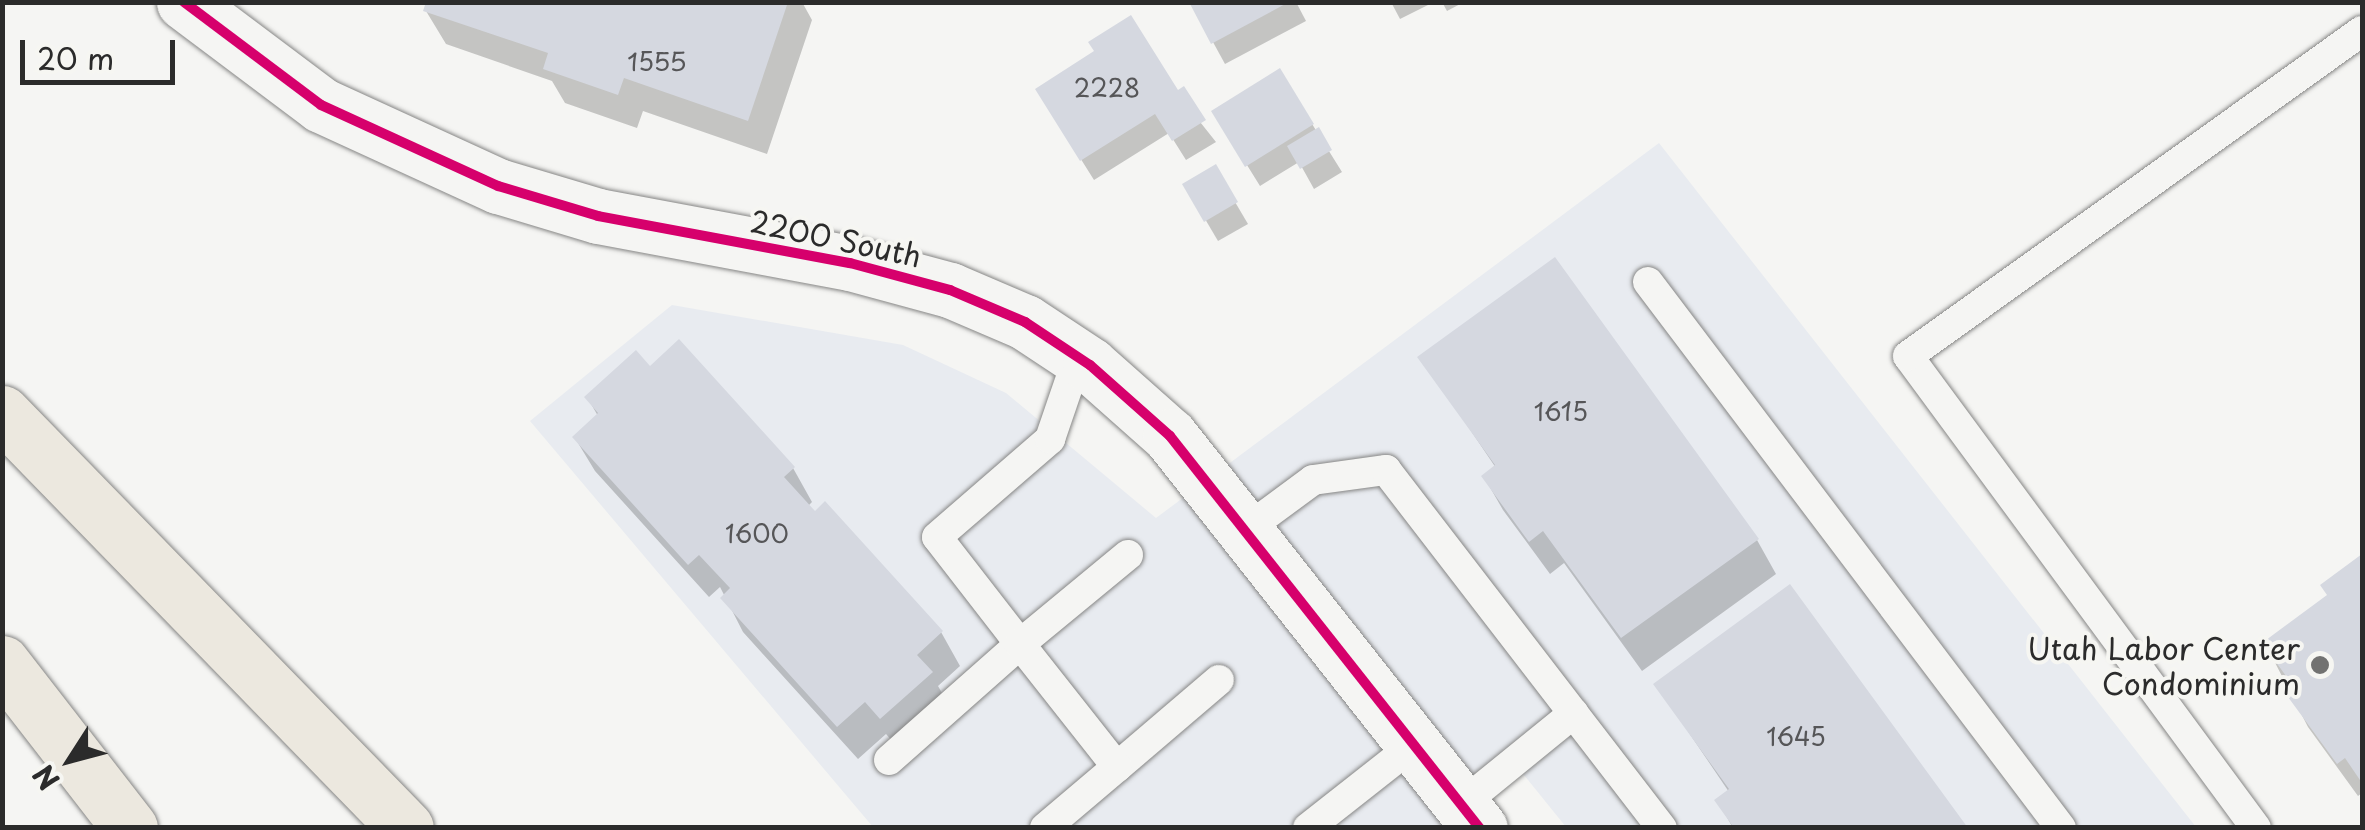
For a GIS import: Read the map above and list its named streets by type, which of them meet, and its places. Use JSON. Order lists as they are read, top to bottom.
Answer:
{
  "streets": {
    "street": ["2200 South"]
  },
  "places": ["Utah Labor Center Condominium"],
  "house_numbers": [
    "1555",
    "2228",
    "1615",
    "1600",
    "1645"
  ],
  "scale_bar": "20 m",
  "north": "bottom left"
}
